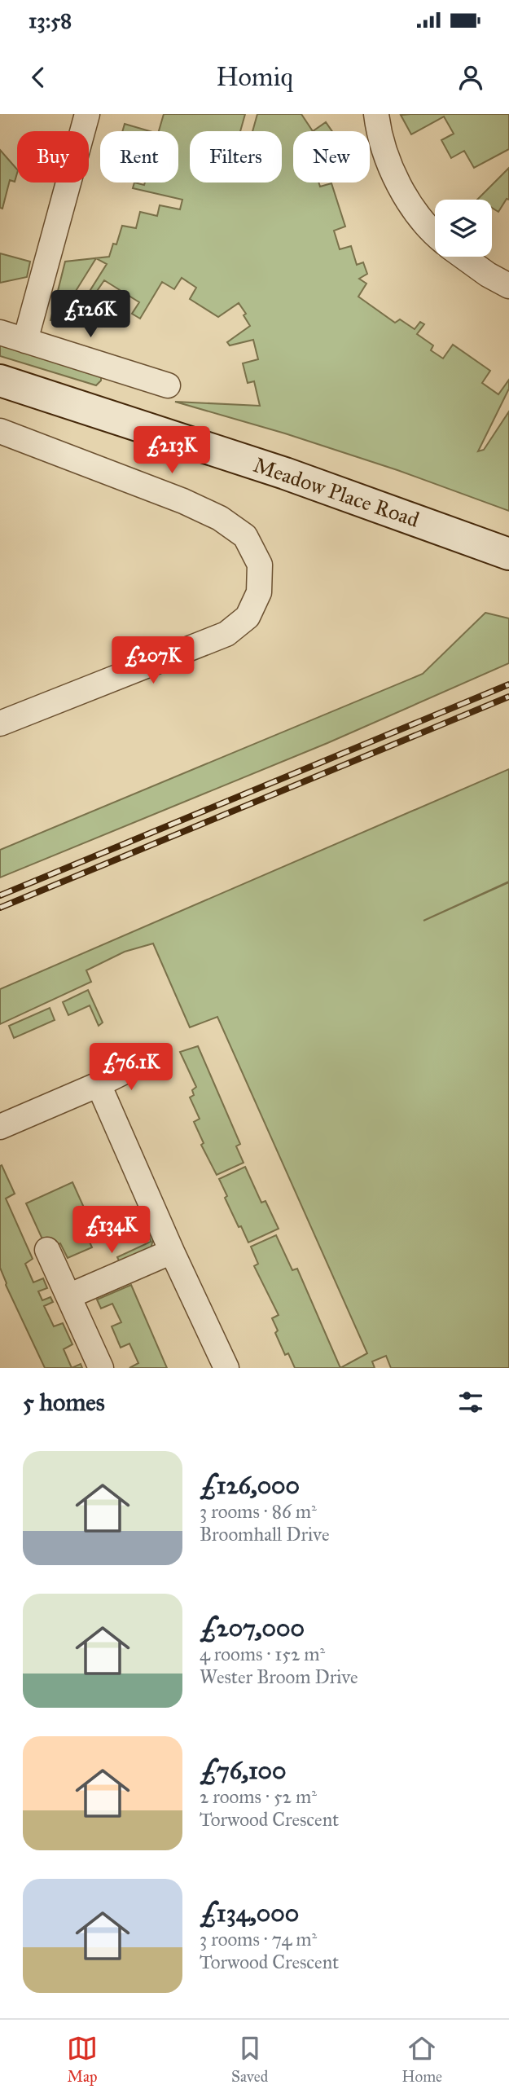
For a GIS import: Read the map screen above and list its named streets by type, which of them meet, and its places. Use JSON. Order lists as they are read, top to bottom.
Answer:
{
  "streets": {
    "main road": ["Meadow Place Road"]
  },
  "page": {
    "status": "13:58",
    "header": "Homiq",
    "chip": [
      "Buy",
      "Rent",
      "Filters",
      "New"
    ],
    "price": [
      "£126K",
      "£213K",
      "£207K",
      "£76.1K",
      "£134K"
    ],
    "heading": "5 homes",
    "list": [
      {
        "name": "£126,000",
        "note": "3 rooms · 86 m² · Broomhall Drive"
      },
      {
        "name": "£207,000",
        "note": "4 rooms · 152 m² · Wester Broom Drive"
      },
      {
        "name": "£76,100",
        "note": "2 rooms · 52 m² · Torwood Crescent"
      },
      {
        "name": "£134,000",
        "note": "3 rooms · 74 m² · Torwood Crescent"
      }
    ],
    "tabs": ["Map", "Saved", "Home"]
  }
}
